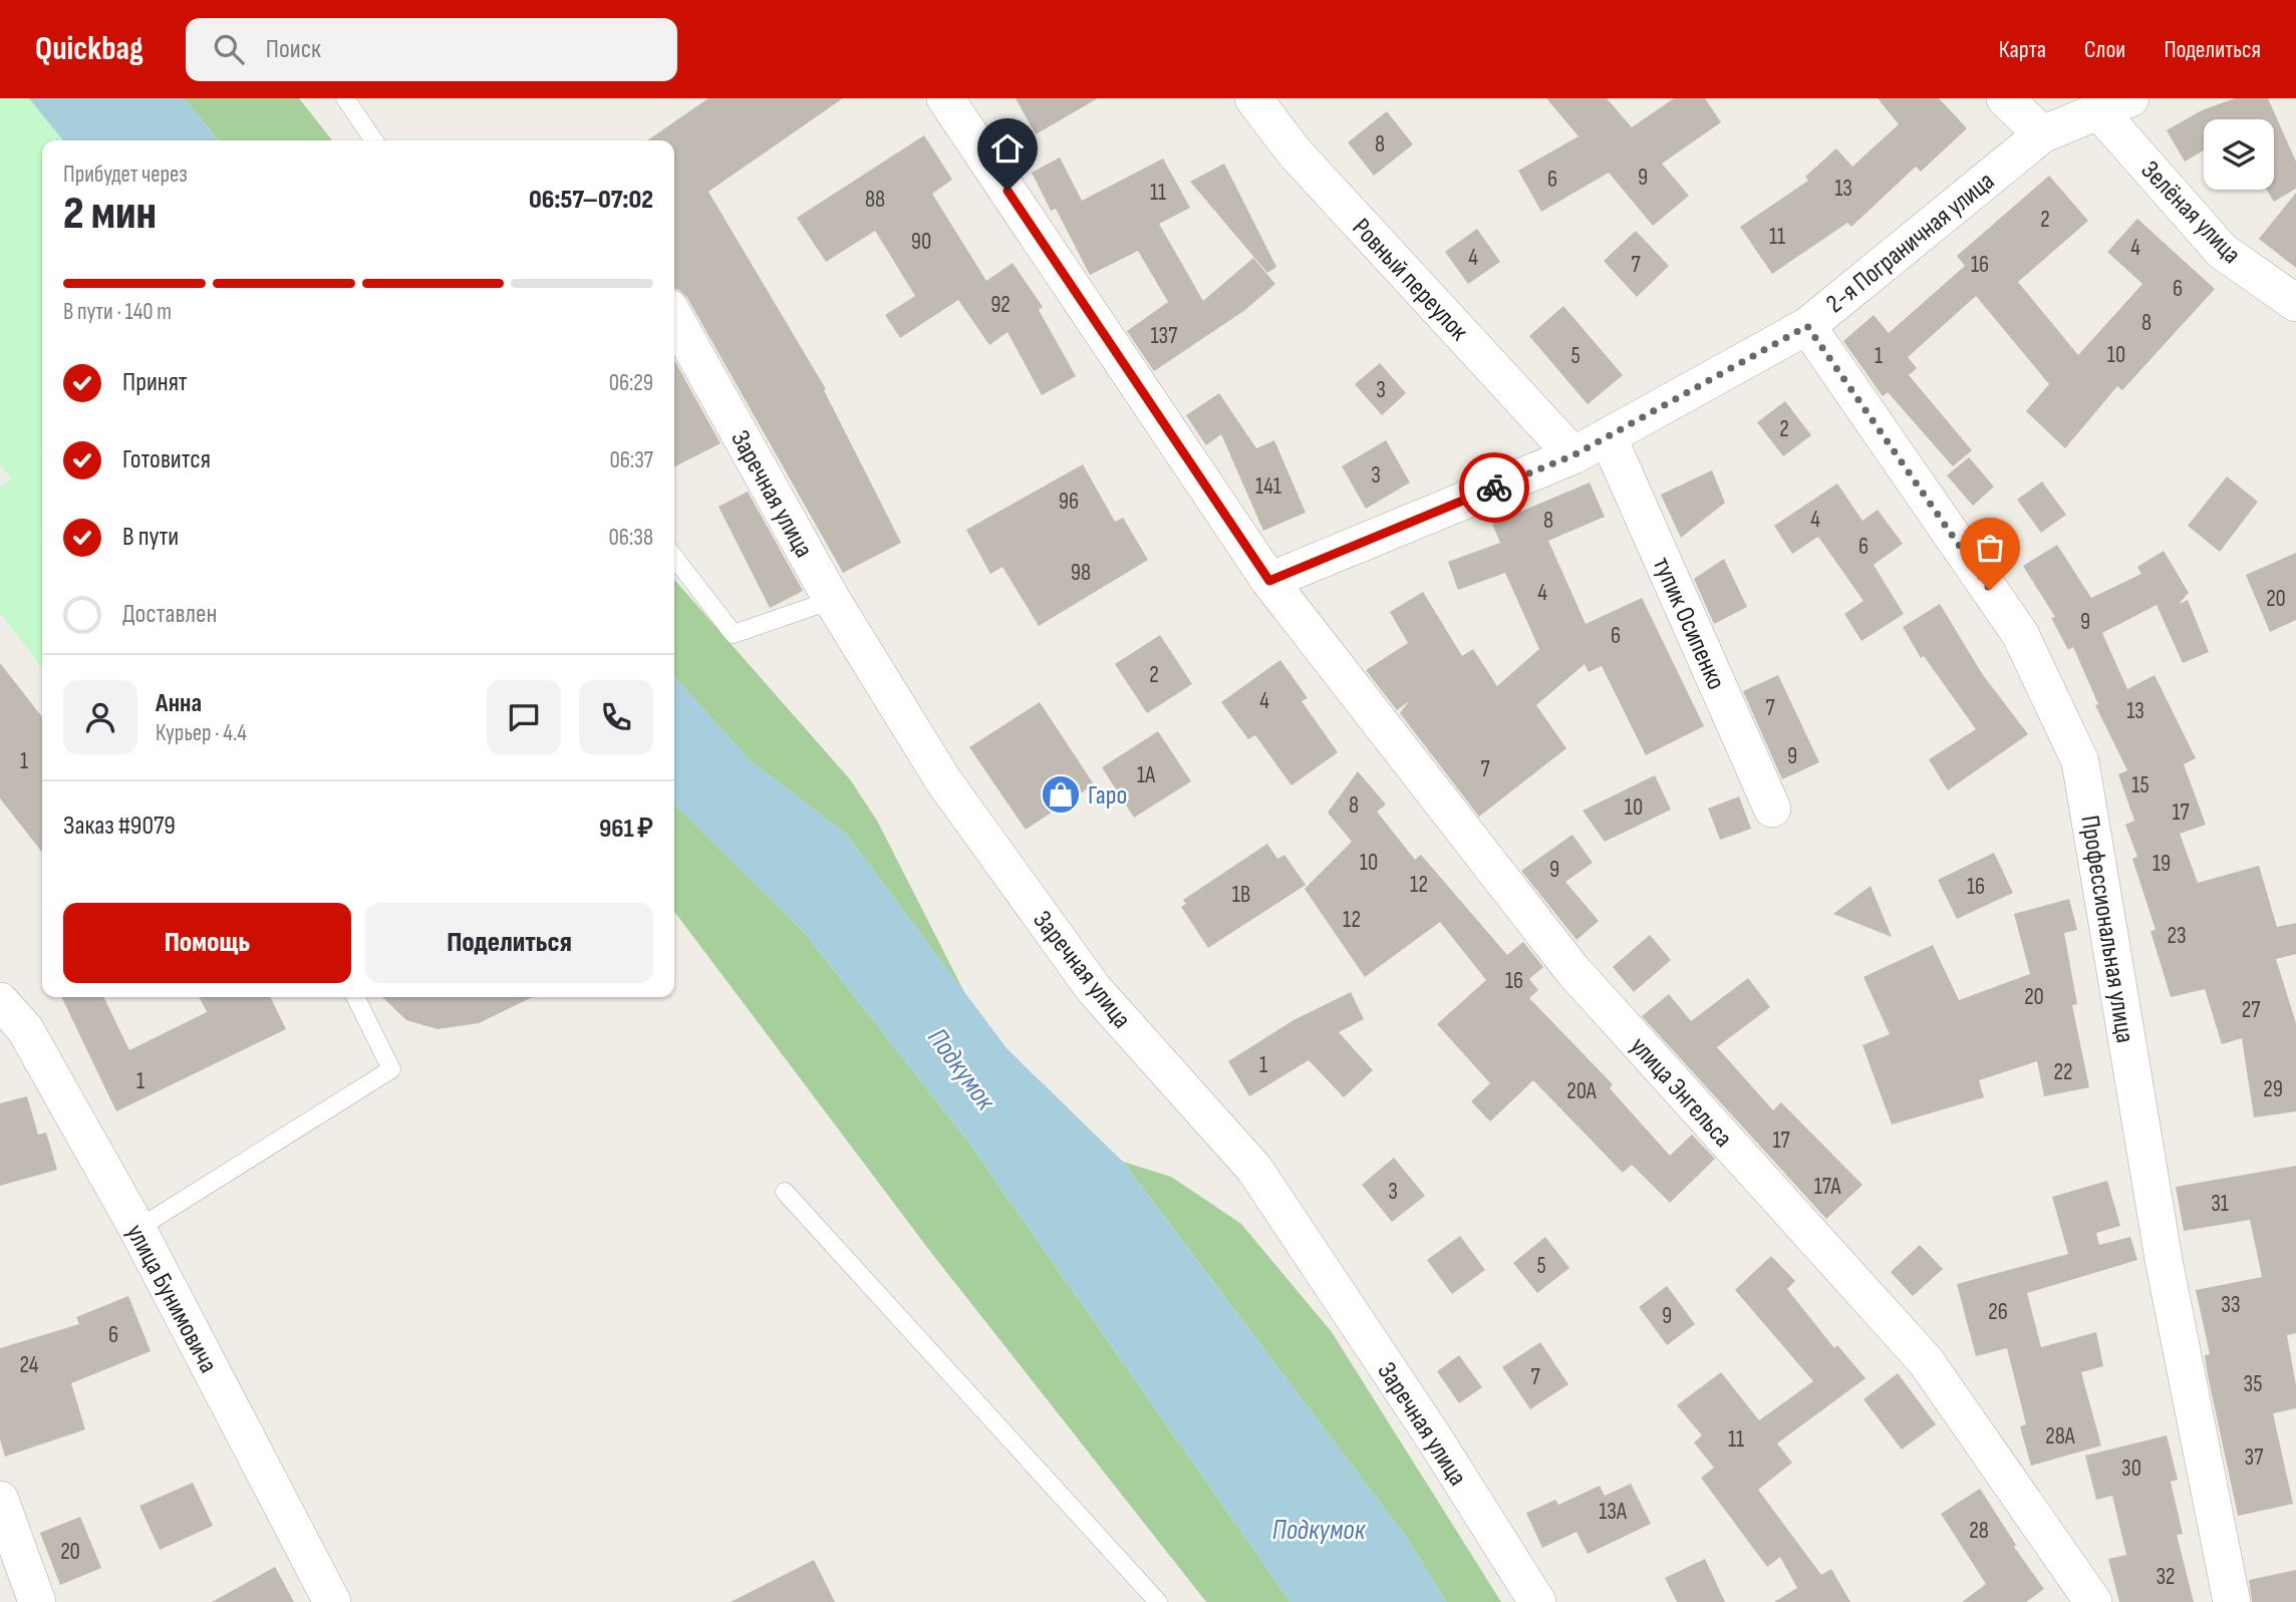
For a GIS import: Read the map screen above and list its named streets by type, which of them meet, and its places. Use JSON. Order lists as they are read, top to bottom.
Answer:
{
  "streets": {
    "street": [
      "Зелёная улица",
      "2-я Пограничная улица",
      "Ровный переулок",
      "Заречная улица",
      "тупик Осипенко",
      "Профессиональная улица",
      "улица Энгельса",
      "улица Бунимовича"
    ]
  },
  "crossings": [
    ["Зелёная улица", "2-я Пограничная улица"],
    ["2-я Пограничная улица", "Ровный переулок"],
    ["2-я Пограничная улица", "тупик Осипенко"],
    ["2-я Пограничная улица", "Профессиональная улица"],
    ["2-я Пограничная улица", "улица Энгельса"]
  ],
  "water": ["Подкумок"],
  "places": {
    "shop": ["Гаро"]
  },
  "house_numbers": [
    "8",
    "9",
    "6",
    "13",
    "11",
    "88",
    "2",
    "11",
    "90",
    "4",
    "4",
    "7",
    "16",
    "6",
    "92",
    "8",
    "137",
    "10",
    "5",
    "1",
    "3",
    "2",
    "3",
    "141",
    "96",
    "4",
    "8",
    "6",
    "98",
    "4",
    "20",
    "9",
    "6",
    "2",
    "4",
    "7",
    "13",
    "9",
    "1",
    "7",
    "1А",
    "15",
    "8",
    "10",
    "17",
    "10",
    "19",
    "9",
    "12",
    "16",
    "1В",
    "12",
    "23",
    "16",
    "20",
    "27",
    "1",
    "22",
    "1",
    "29",
    "20А",
    "17",
    "17А",
    "3",
    "31",
    "5",
    "33",
    "26",
    "9",
    "6",
    "24",
    "7",
    "35",
    "28А",
    "11",
    "37",
    "30",
    "13А",
    "28",
    "20",
    "32"
  ],
  "page": {
    "header": "Quickbag",
    "search": "Поиск",
    "nav": ["Карта", "Слои", "Поделиться"],
    "heading": ["2 мин", "Прибудет через", "06:57–07:02"],
    "panel": [
      "Анна",
      "Курьер · 4.4",
      "Заказ #9079",
      "961 ₽"
    ],
    "bar": "В пути · 140 m",
    "list": [
      ["Принят", "06:29"],
      ["Готовится", "06:37"],
      ["В пути", "06:38"],
      "Доставлен"
    ],
    "buttons": ["Помощь", "Поделиться"]
  }
}
